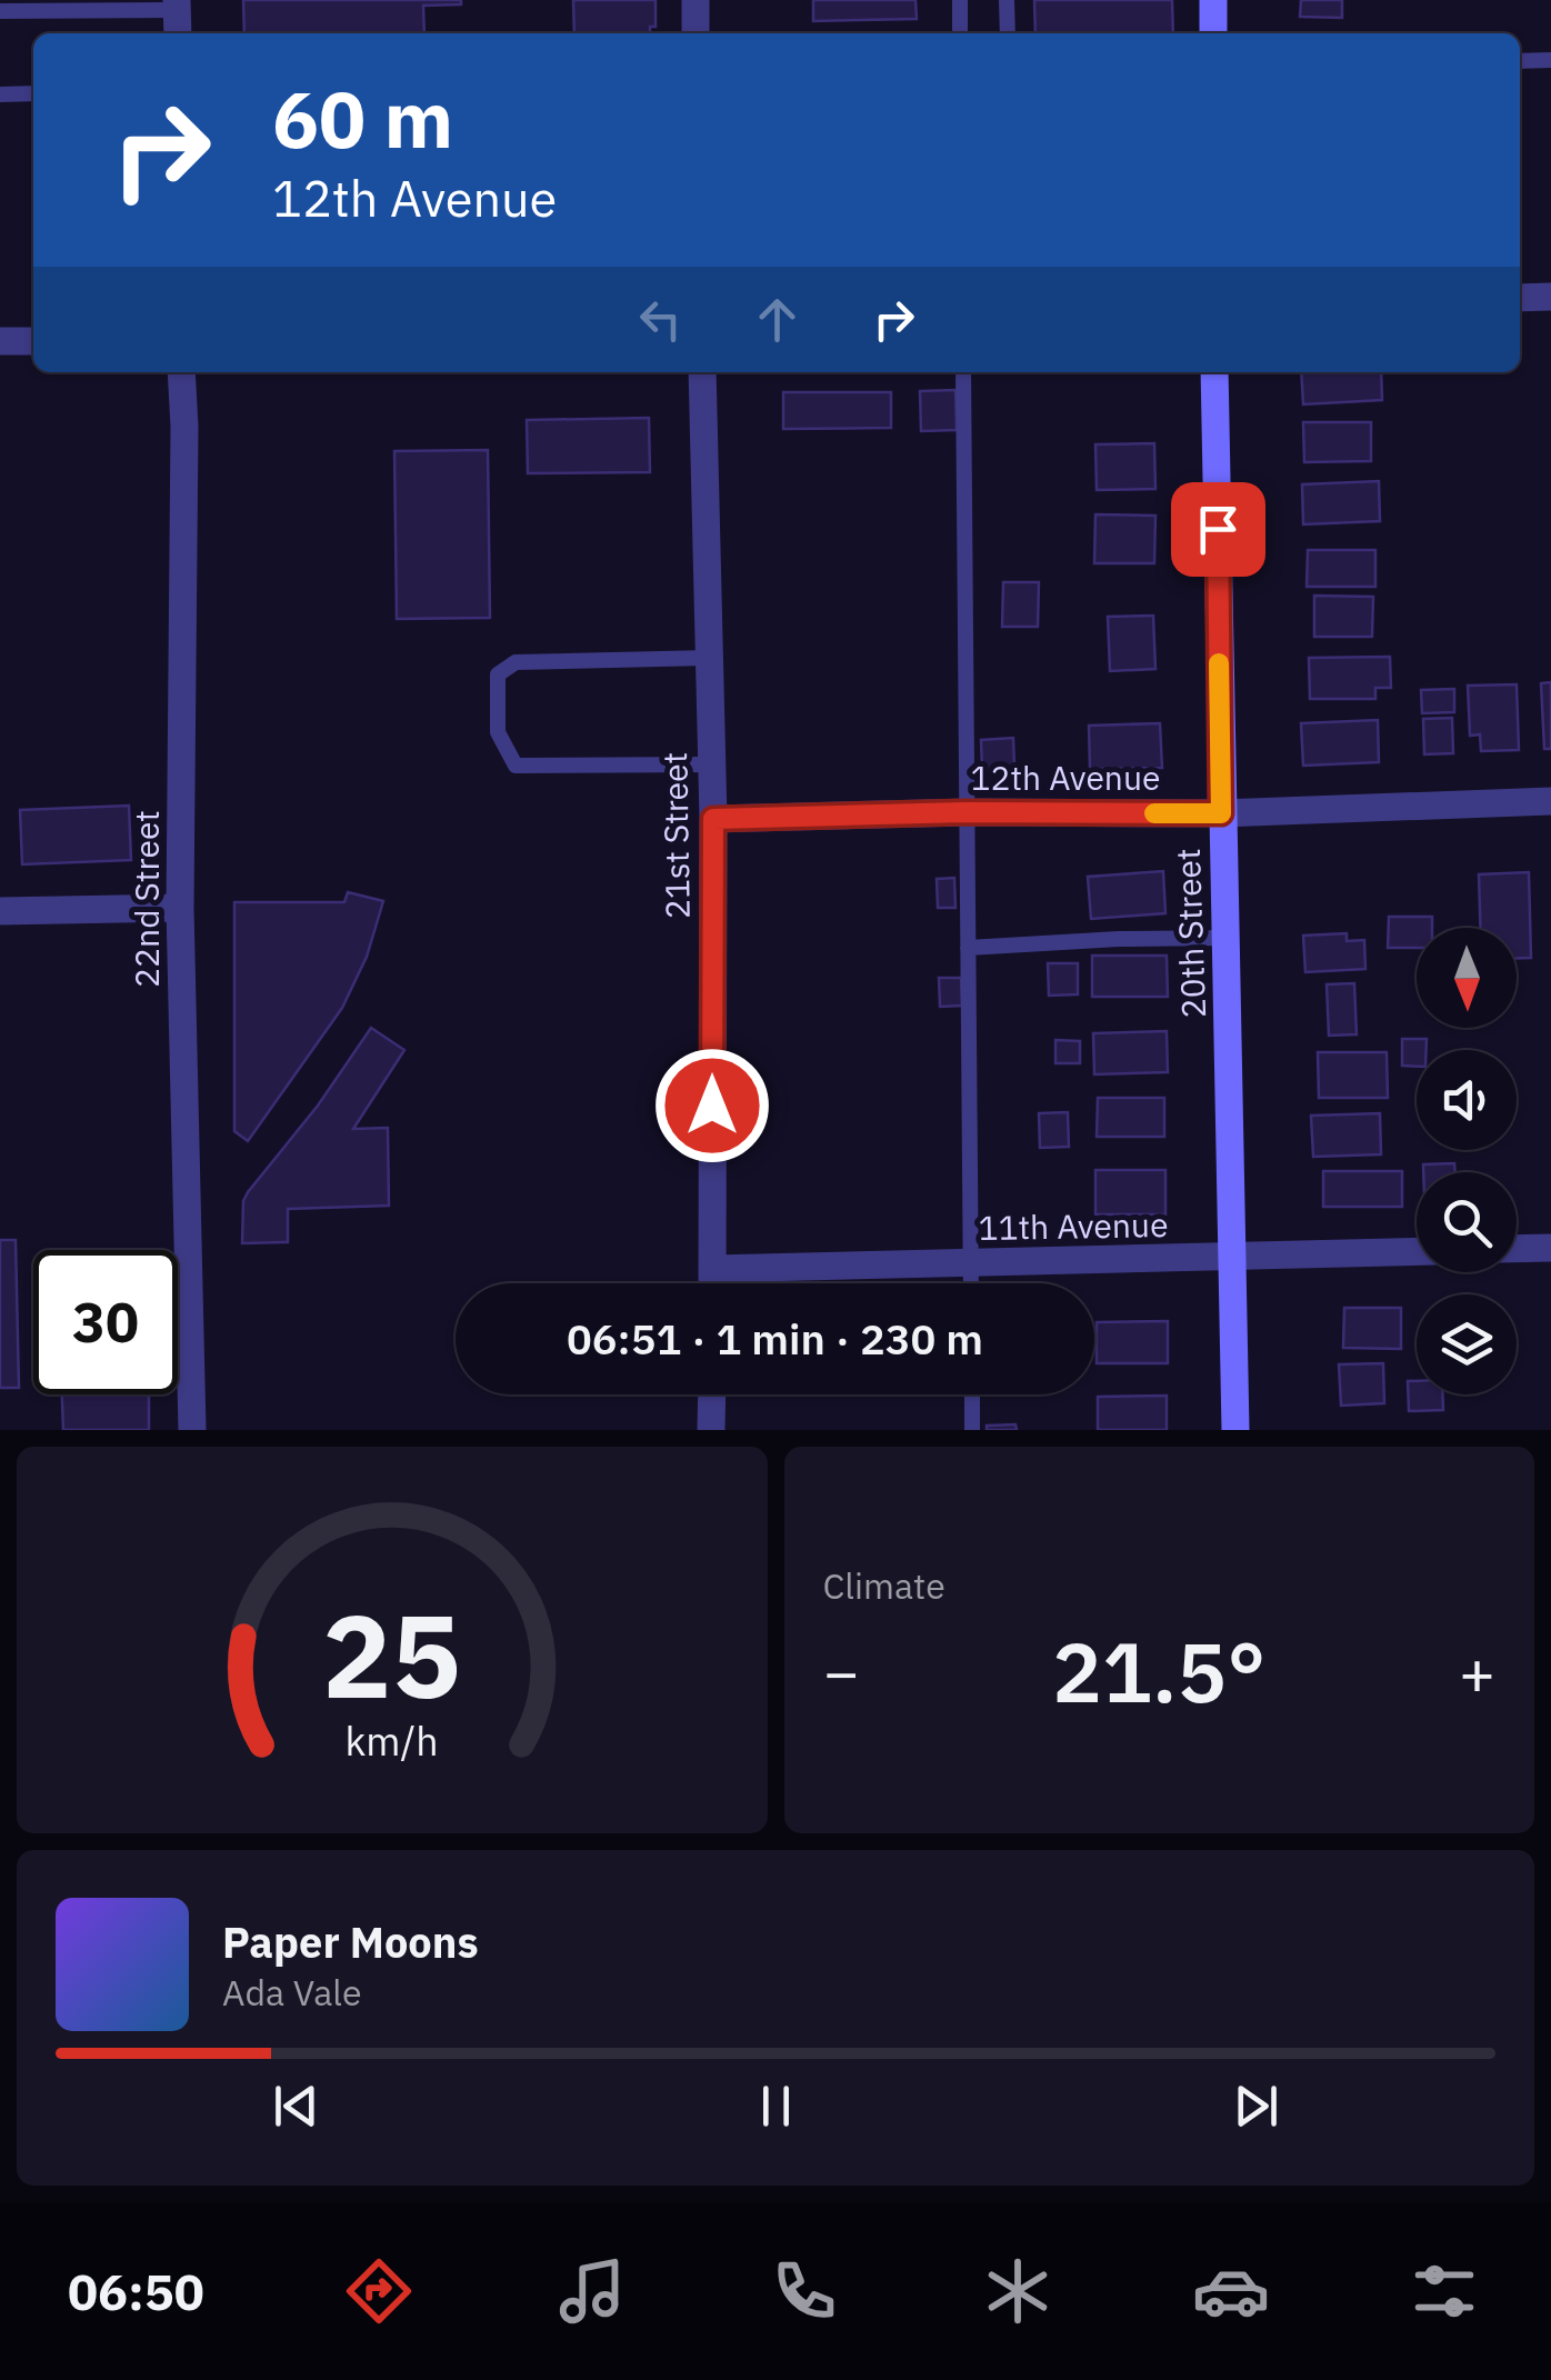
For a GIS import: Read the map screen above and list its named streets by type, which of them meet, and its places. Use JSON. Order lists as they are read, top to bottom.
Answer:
{
  "streets": {
    "street": [
      "12th Avenue",
      "21st Street",
      "22nd Street",
      "20th Street",
      "11th Avenue"
    ]
  },
  "crossings": [
    ["12th Avenue", "21st Street"],
    ["12th Avenue", "20th Street"],
    ["21st Street", "11th Avenue"],
    ["20th Street", "11th Avenue"]
  ],
  "north": "bottom",
  "page": {
    "turn": ["60 m", "12th Avenue"],
    "limit": "30",
    "trip": "06:51 · 1 min · 230 m",
    "tile": "Climate",
    "heat": ["−", "21.5°", "+"],
    "song": ["Paper Moons", "Ada Vale"],
    "tabs": "06:50",
    "gauge": ["25", "km/h"]
  }
}
